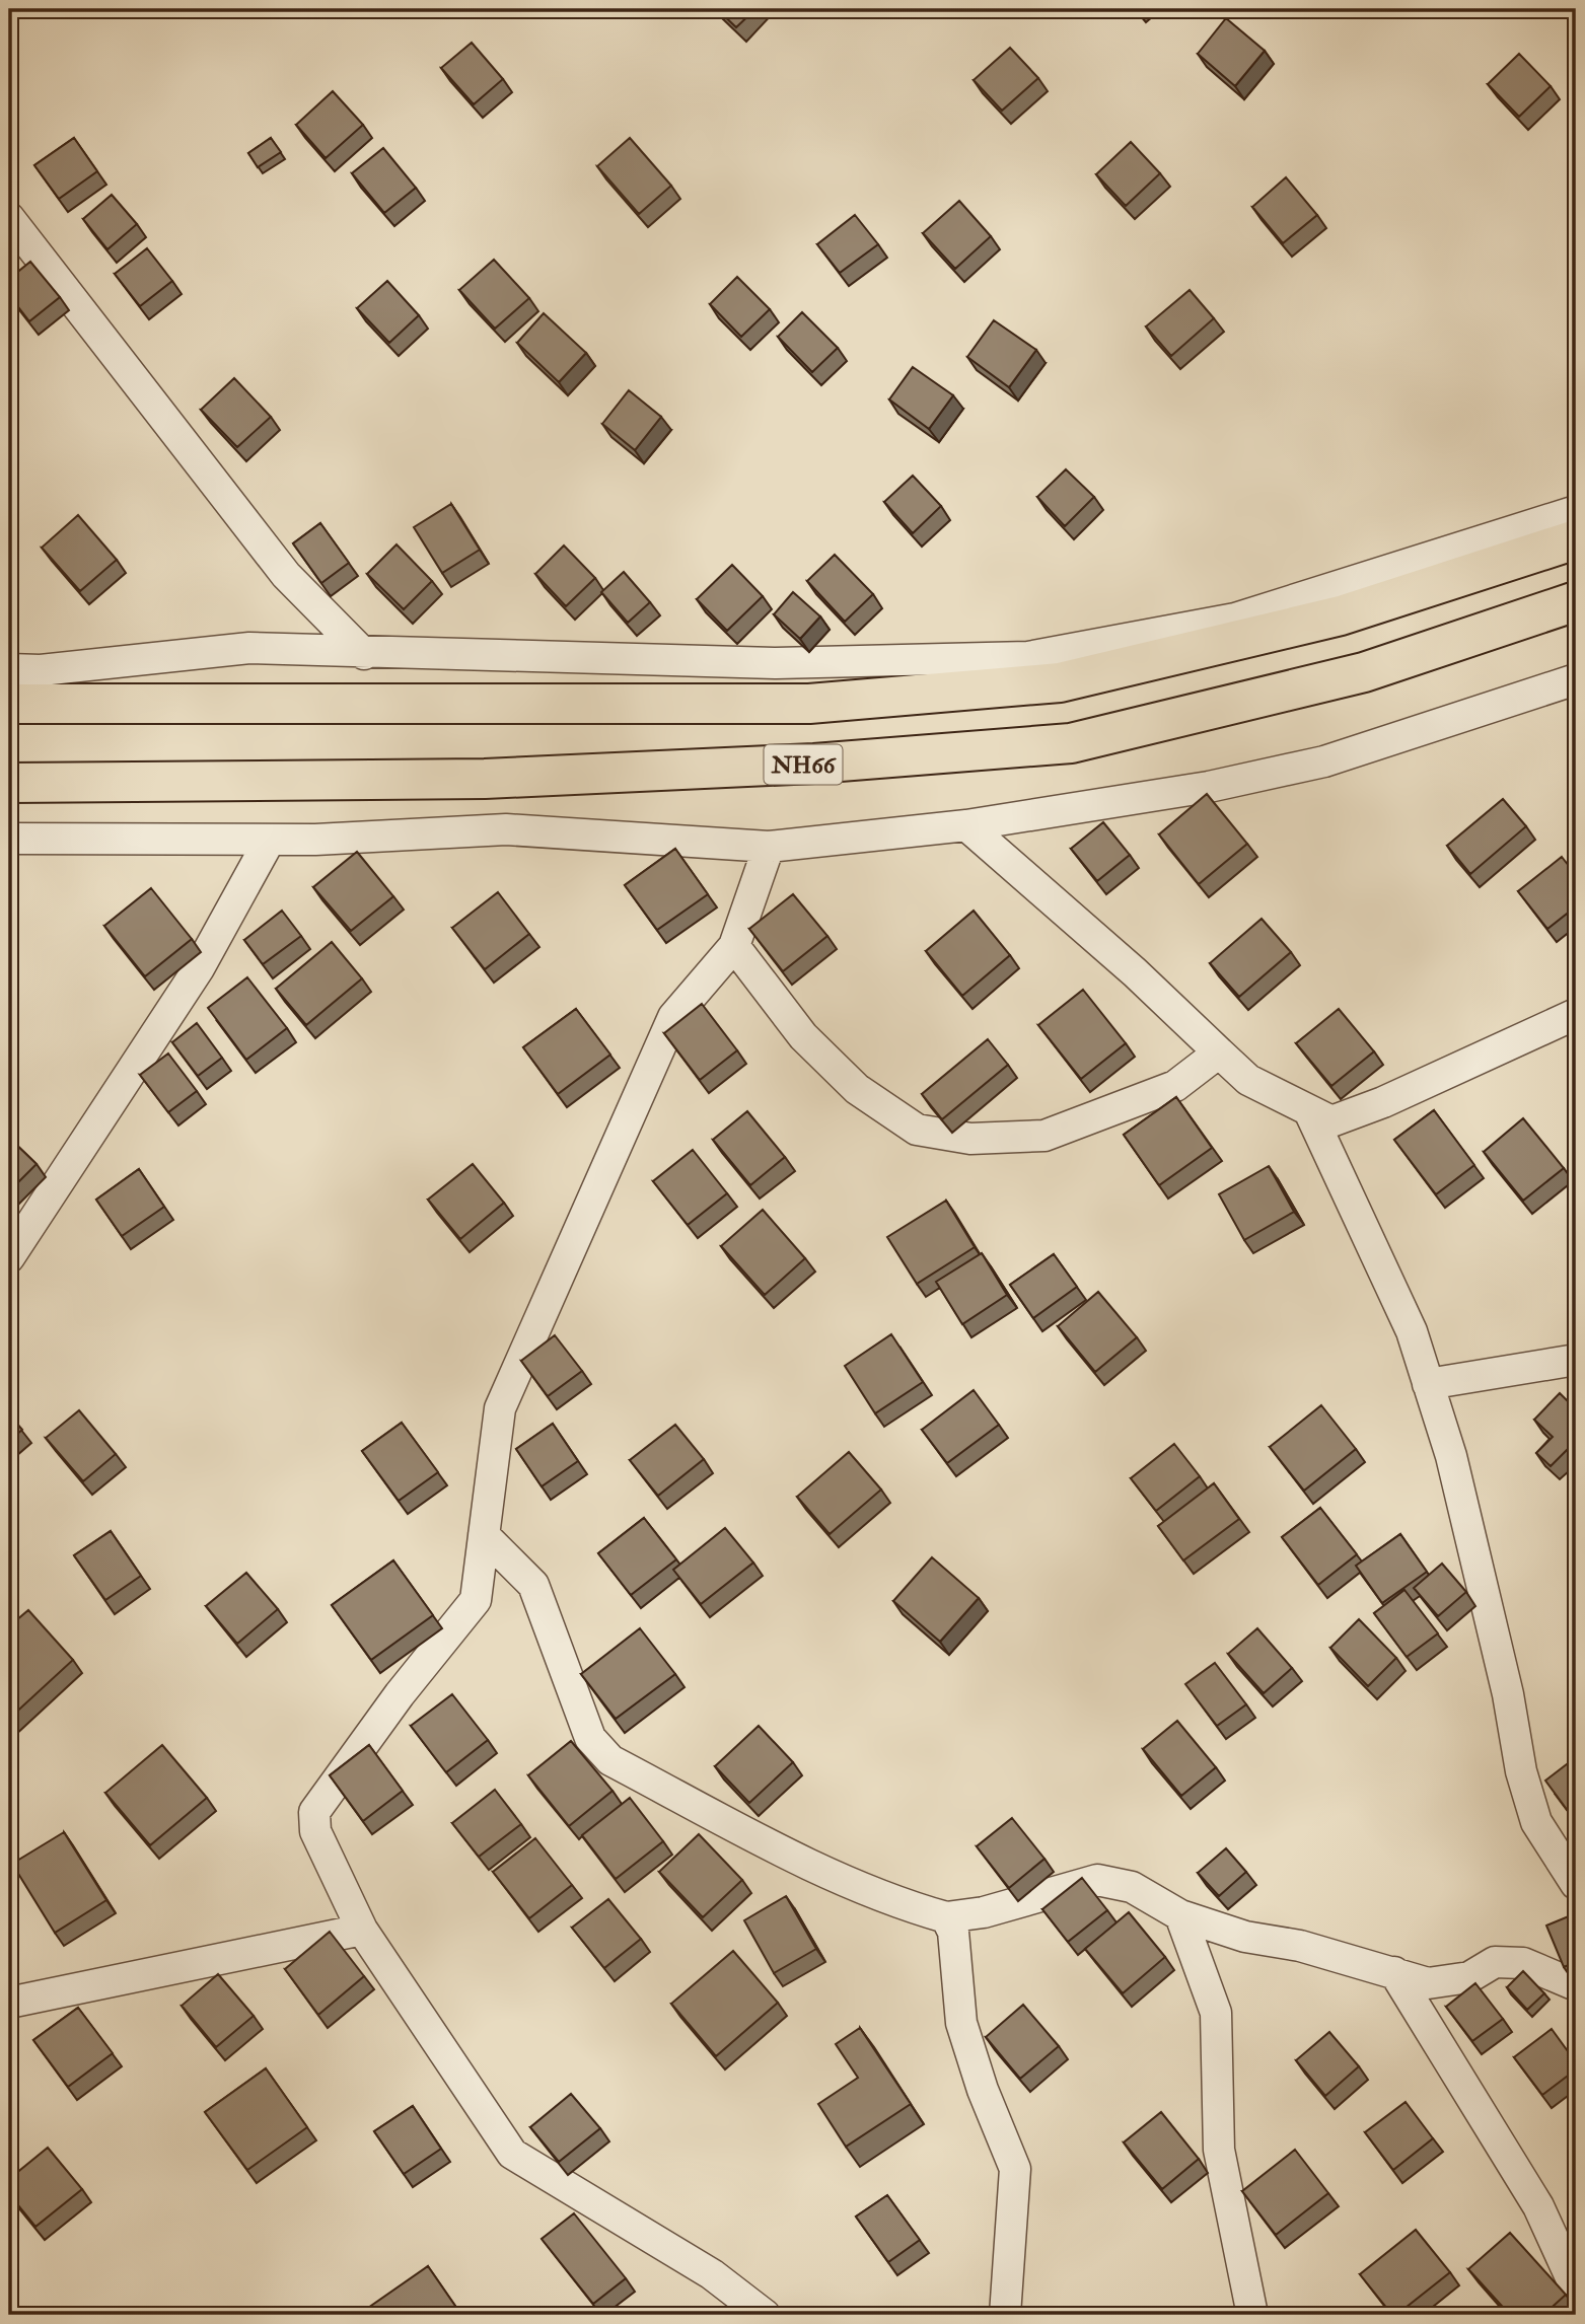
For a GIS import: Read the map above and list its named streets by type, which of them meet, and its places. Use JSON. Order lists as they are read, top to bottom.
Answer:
{
  "streets": {
    "highway": ["NH66"]
  }
}
